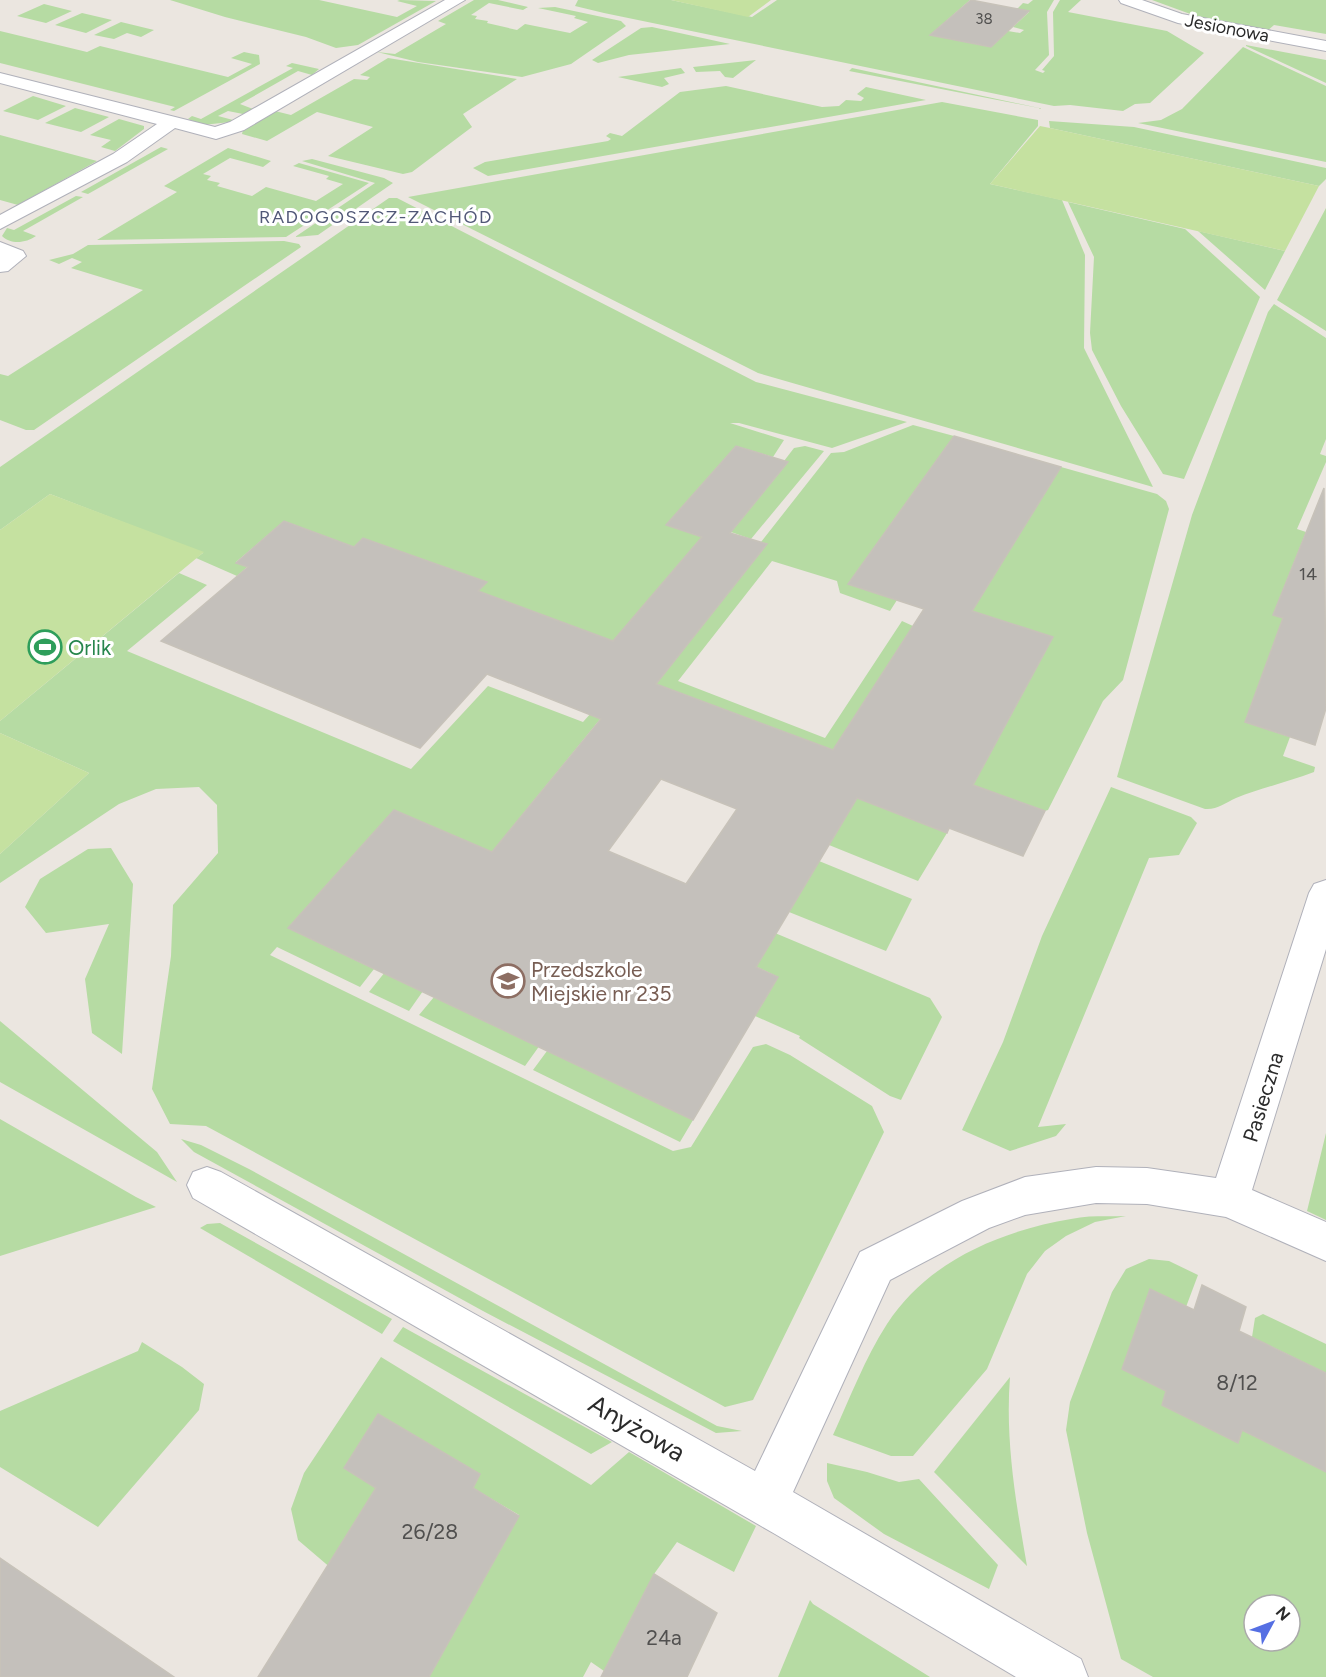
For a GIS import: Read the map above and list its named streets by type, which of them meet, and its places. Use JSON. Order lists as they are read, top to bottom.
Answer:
{
  "streets": {
    "street": ["Jesionowa", "Pasieczna", "Anyżowa"]
  },
  "districts": ["RADOGOSZCZ-ZACHÓD"],
  "places": {
    "sports": ["Orlik"],
    "school or university": ["Przedszkole Miejskie nr 235"]
  },
  "house_numbers": [
    "38",
    "14",
    "8/12",
    "26/28",
    "24a"
  ],
  "north": "top right"
}
